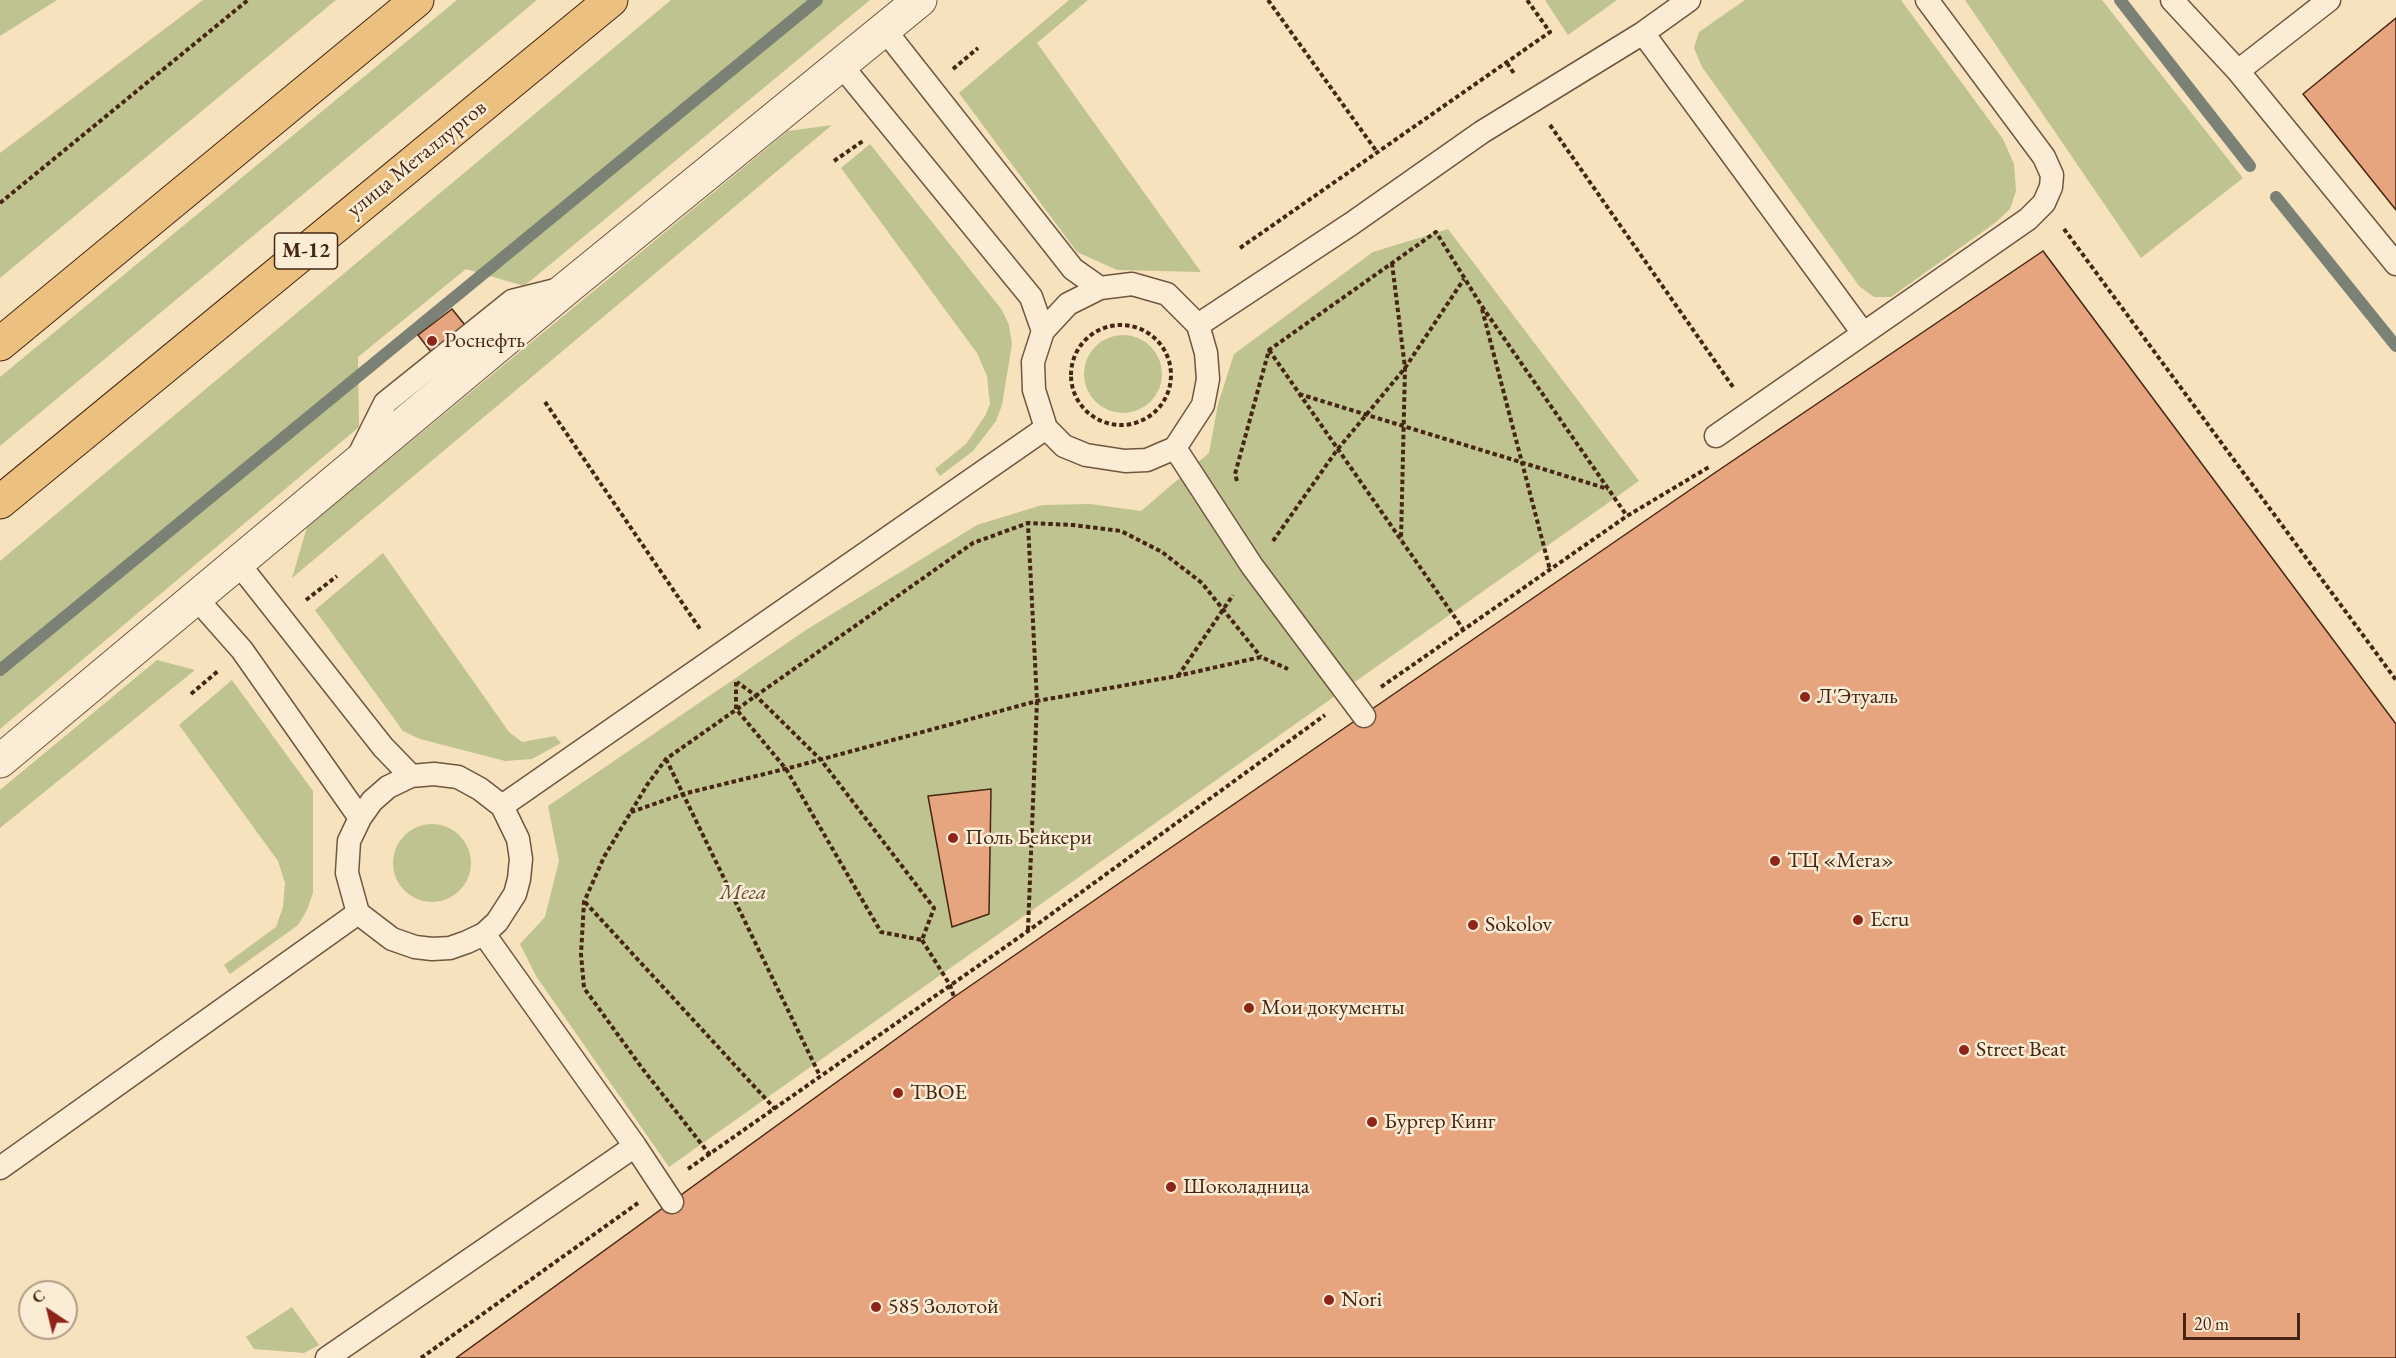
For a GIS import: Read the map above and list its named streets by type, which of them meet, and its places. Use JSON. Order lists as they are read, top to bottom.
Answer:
{
  "streets": {
    "main road": ["улица Металлургов", "М-12"]
  },
  "parks": ["Мега"],
  "places": [
    "Роснефть",
    "Л'Этуаль",
    "Поль Бейкери",
    "ТЦ «Мега»",
    "Ecru",
    "Sokolov",
    "Мои документы",
    "Street Beat",
    "ТВОЕ",
    "Бургер Кинг",
    "Шоколадница",
    "Nori",
    "585 Золотой"
  ],
  "scale_bar": "20 m",
  "north": "top left"
}
